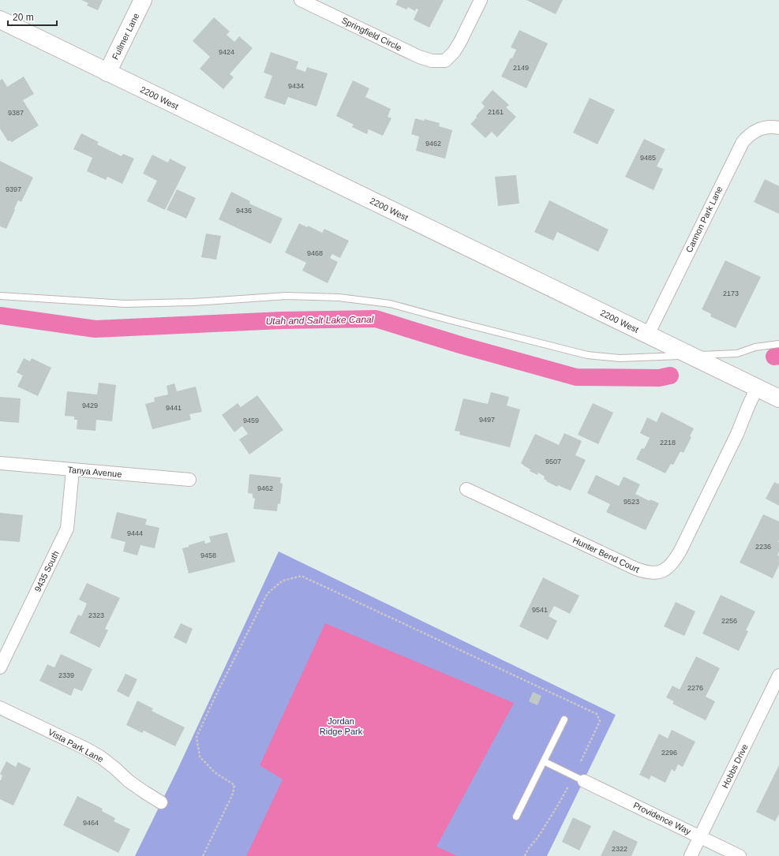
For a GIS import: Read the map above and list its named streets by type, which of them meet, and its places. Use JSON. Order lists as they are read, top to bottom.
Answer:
{
  "streets": {
    "street": [
      "Springfield Circle",
      "Fullmer Lane",
      "2200 West",
      "Cannon Park Lane",
      "Tanya Avenue",
      "Hunter Bend Court",
      "9435 South",
      "Vista Park Lane",
      "Hobbs Drive",
      "Providence Way"
    ]
  },
  "crossings": [
    ["Fullmer Lane", "2200 West"],
    ["2200 West", "Cannon Park Lane"],
    ["2200 West", "Hunter Bend Court"],
    ["Tanya Avenue", "9435 South"],
    ["Hobbs Drive", "Providence Way"]
  ],
  "water": ["Utah and Salt Lake Canal"],
  "parks": ["Jordan Ridge Park"],
  "house_numbers": [
    "9424",
    "2149",
    "9434",
    "2161",
    "9387",
    "9462",
    "9485",
    "9397",
    "9436",
    "9468",
    "2173",
    "9429",
    "9441",
    "9497",
    "9459",
    "2218",
    "9507",
    "9462",
    "9523",
    "9444",
    "2236",
    "9458",
    "9541",
    "2323",
    "2256",
    "2339",
    "2276",
    "2296",
    "9464",
    "2322"
  ],
  "scale_bar": "20 m"
}
